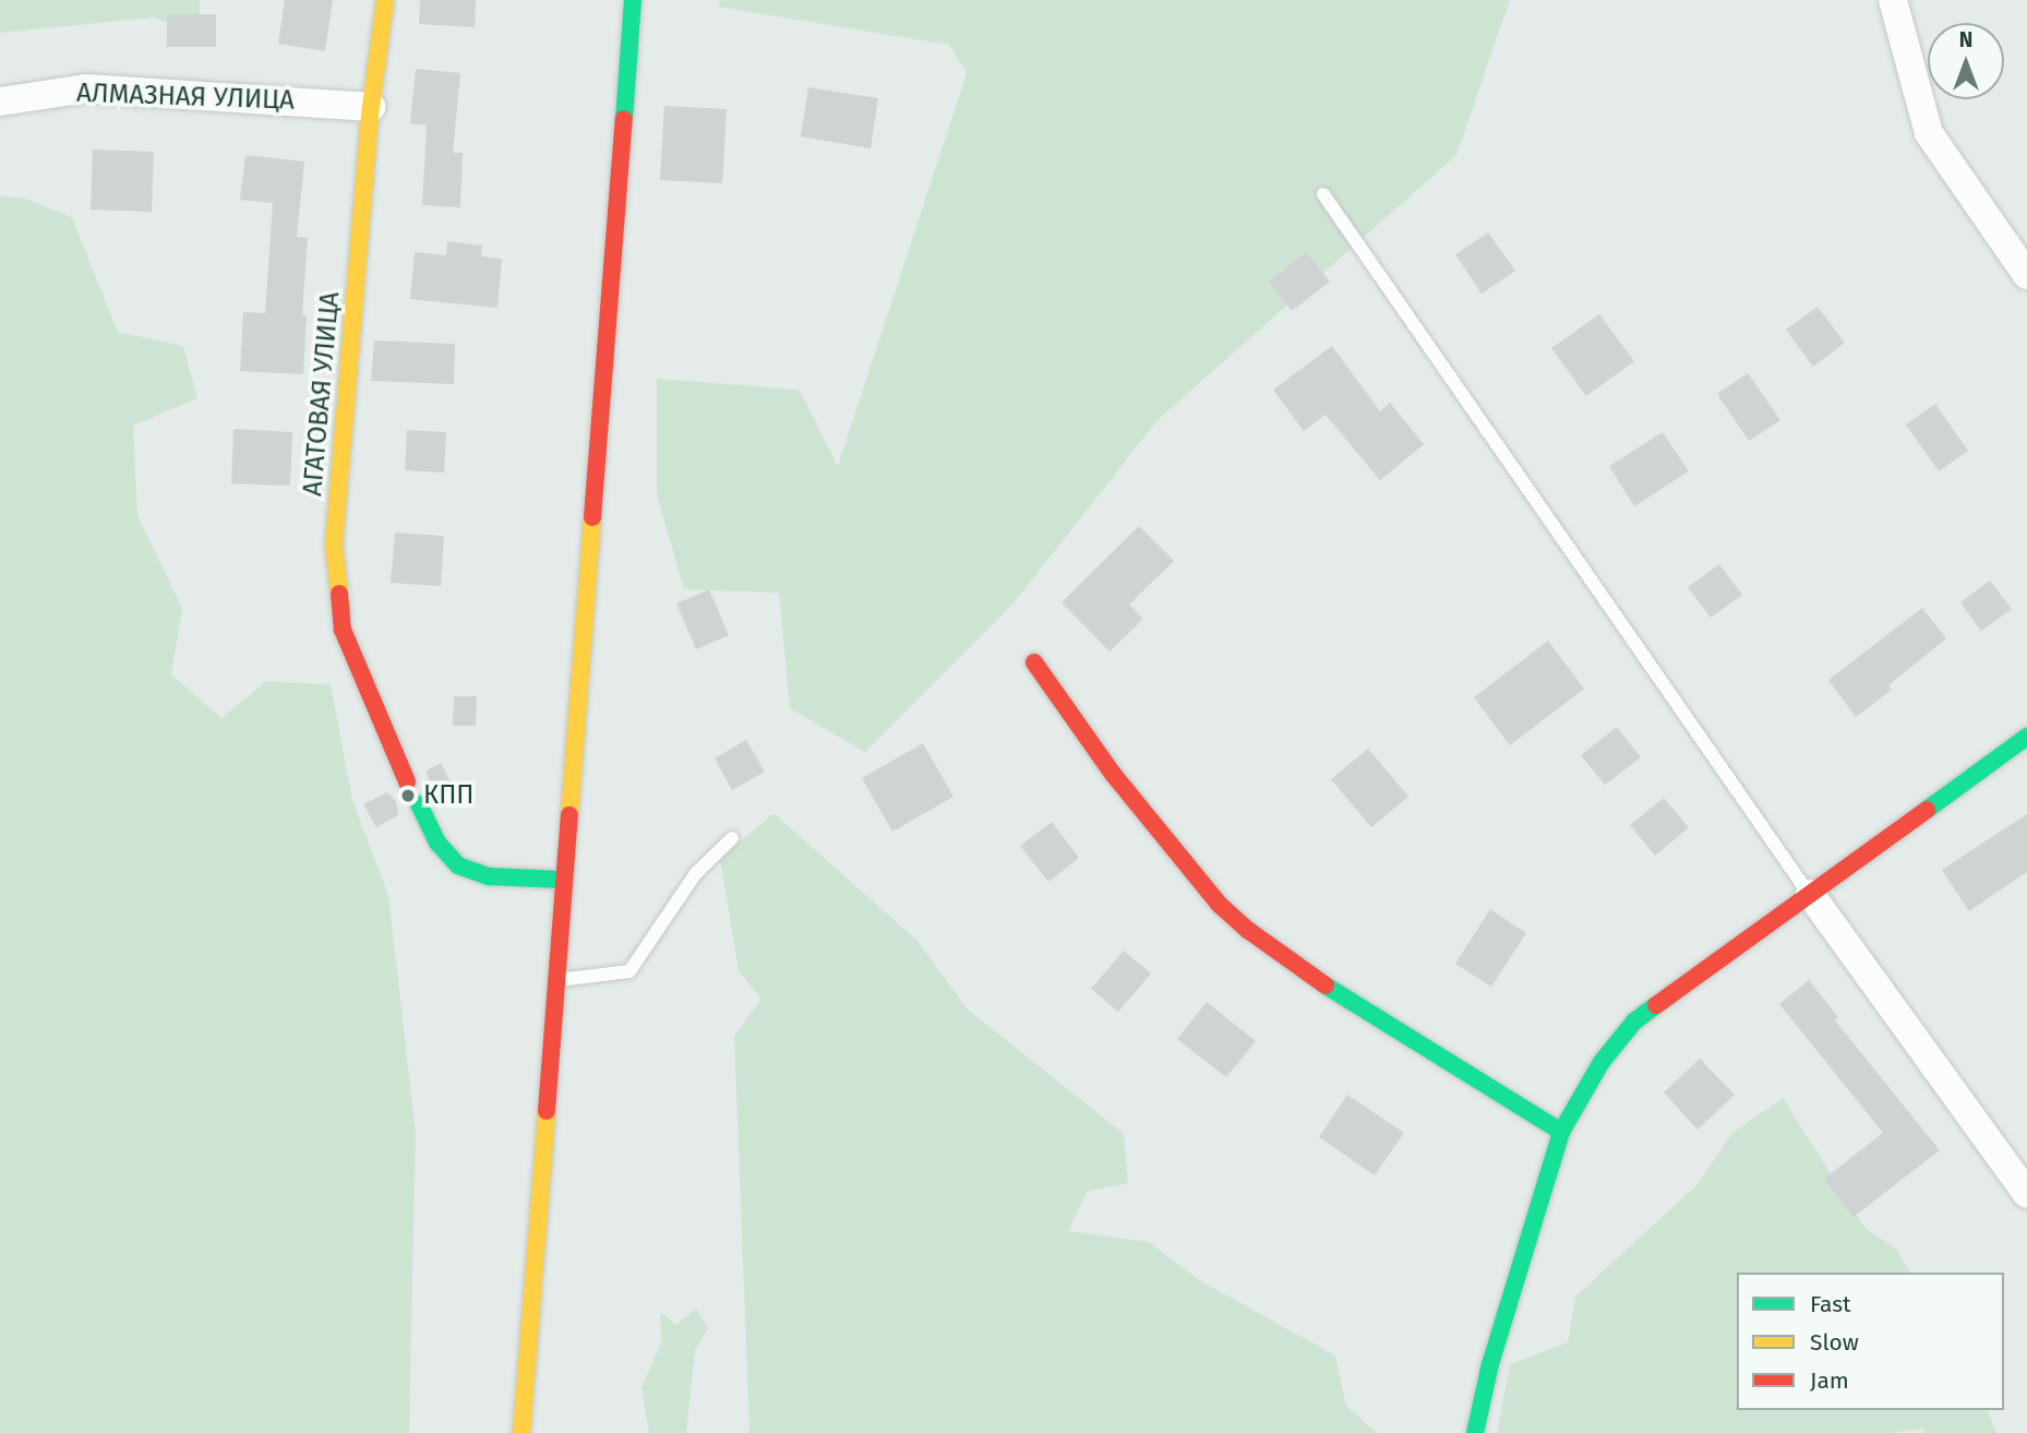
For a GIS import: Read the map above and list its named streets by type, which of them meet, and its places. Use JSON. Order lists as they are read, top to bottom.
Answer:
{
  "streets": {
    "street": ["АЛМАЗНАЯ УЛИЦА", "АГАТОВАЯ УЛИЦА"]
  },
  "crossings": [
    ["АЛМАЗНАЯ УЛИЦА", "АГАТОВАЯ УЛИЦА"]
  ],
  "places": ["КПП"],
  "legend": ["Fast", "Slow", "Jam"],
  "north": "top"
}
